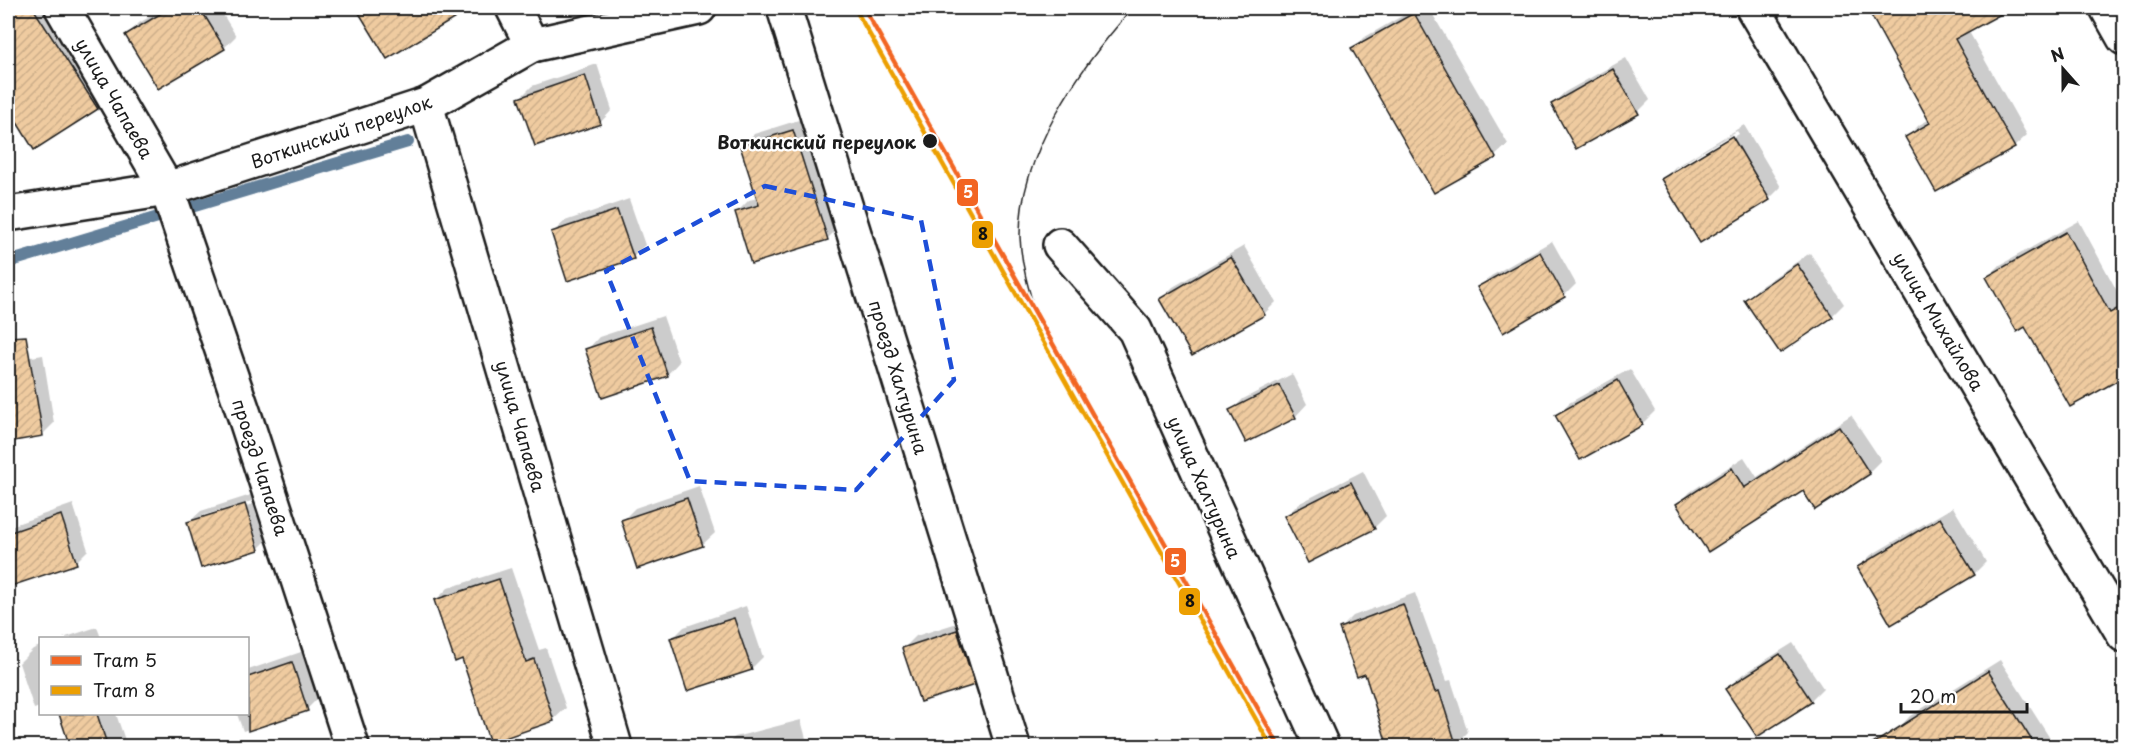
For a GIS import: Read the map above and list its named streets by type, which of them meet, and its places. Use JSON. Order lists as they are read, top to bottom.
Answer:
{
  "streets": {
    "street": [
      "улица Чапаева",
      "Воткинский переулок",
      "улица Михайлова",
      "проезд Халтурина",
      "проезд Чапаева",
      "улица Халтурина"
    ]
  },
  "crossings": [
    ["улица Чапаева", "Воткинский переулок"],
    ["улица Чапаева", "проезд Чапаева"],
    ["Воткинский переулок", "проезд Чапаева"]
  ],
  "places": ["Воткинский переулок"],
  "lines": ["tram line 5", "tram line 8"],
  "legend": ["Tram 5", "Tram 8"],
  "scale_bar": "20 m",
  "north": "top"
}
